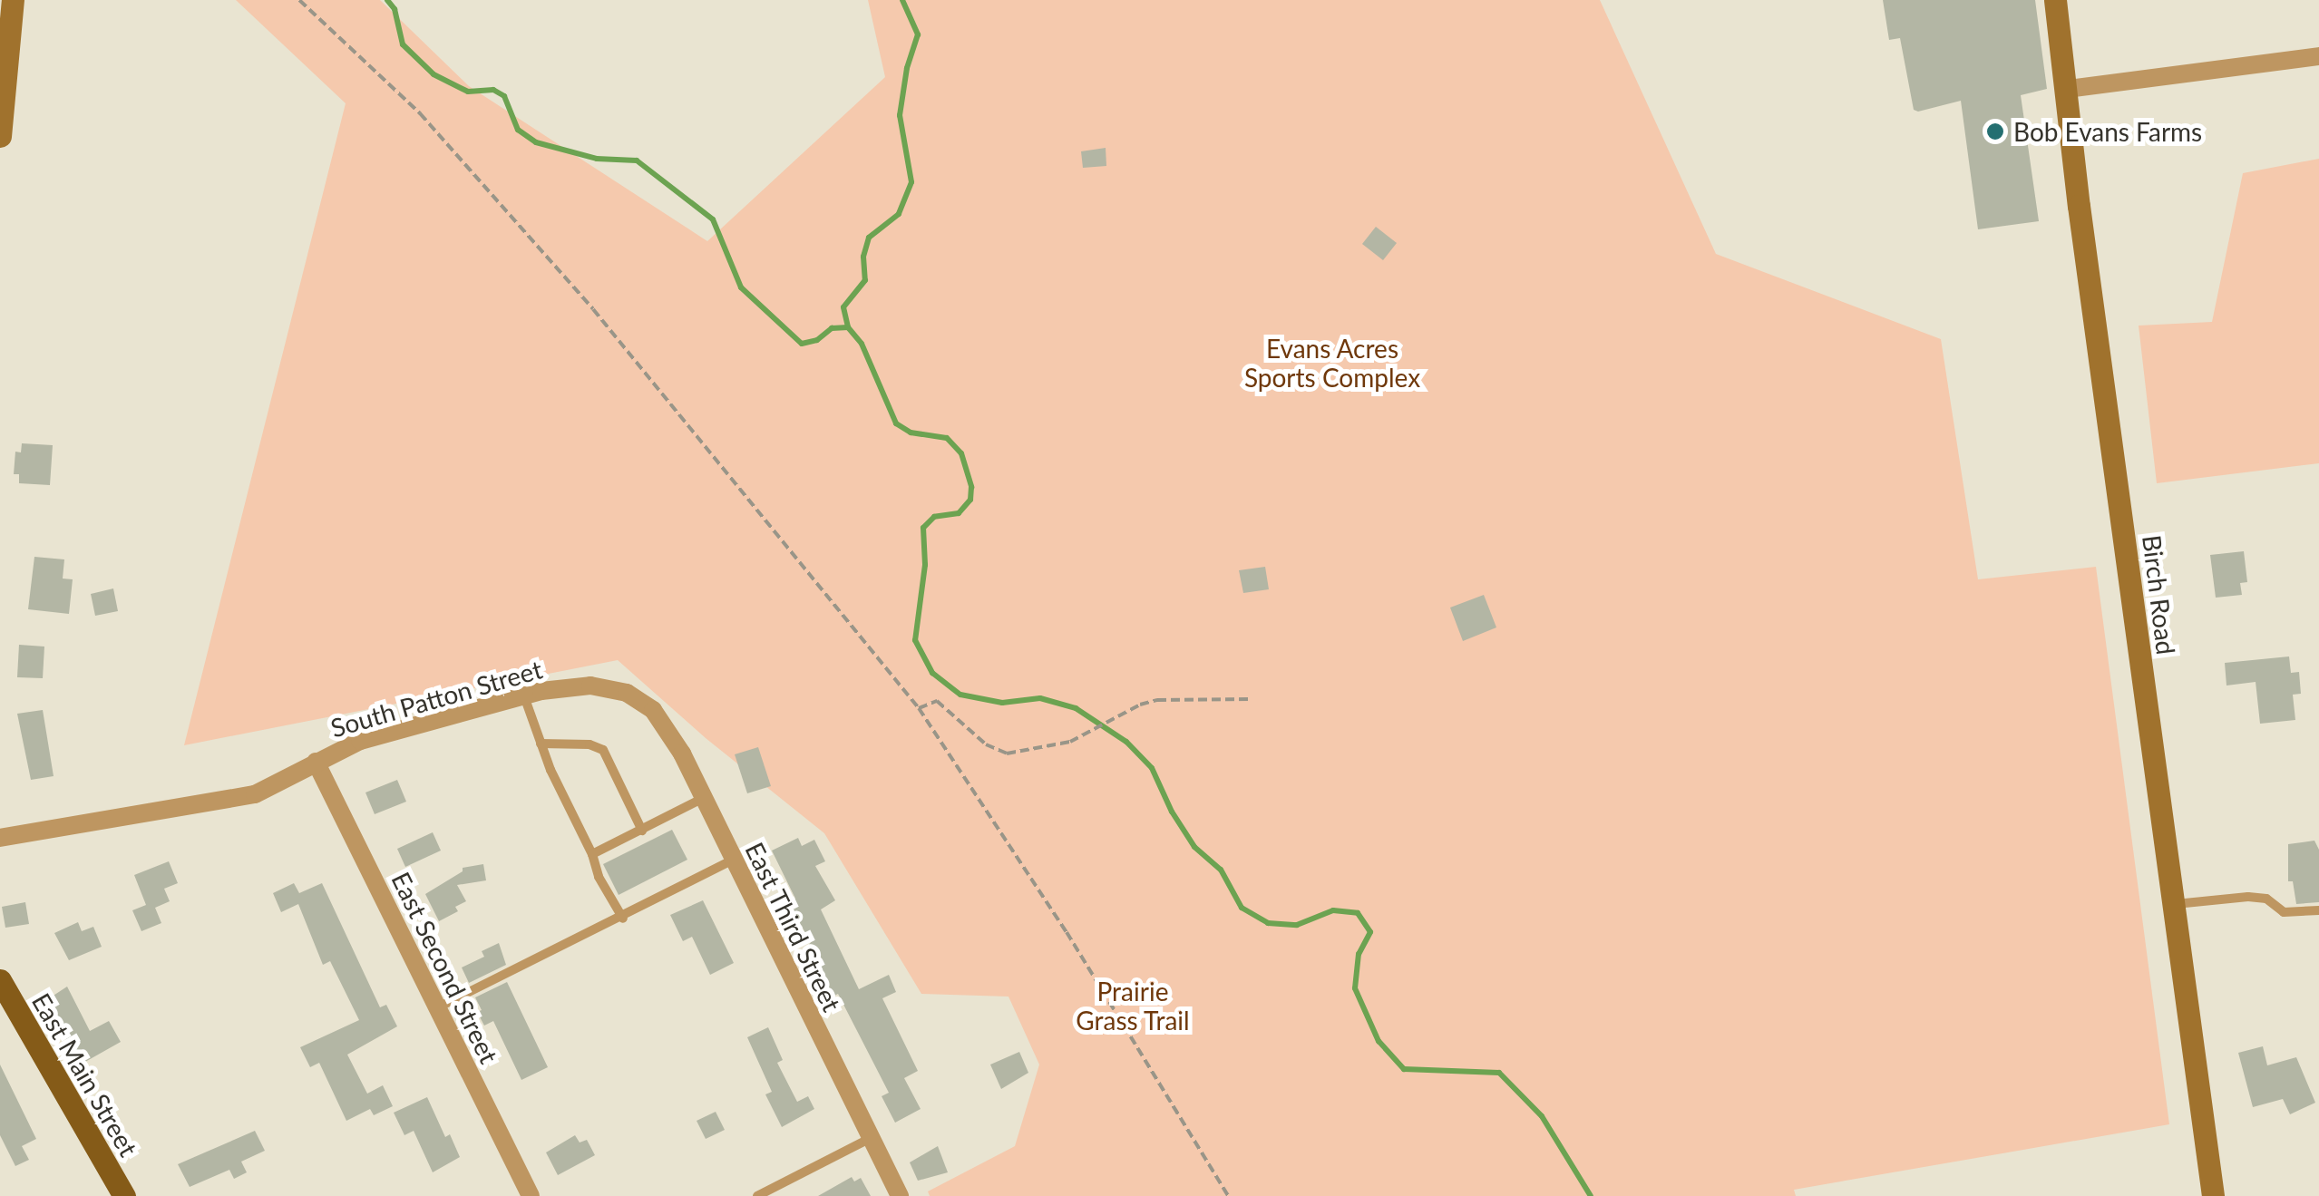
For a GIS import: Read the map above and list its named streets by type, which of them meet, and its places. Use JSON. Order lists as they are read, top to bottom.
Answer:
{
  "streets": {
    "main road": ["East Main Street"],
    "street": [
      "Birch Road",
      "South Patton Street",
      "East Third Street",
      "East Second Street"
    ]
  },
  "crossings": [
    ["South Patton Street", "East Third Street"],
    ["South Patton Street", "East Second Street"]
  ],
  "parks": ["Evans Acres Sports Complex", "Prairie Grass Trail"],
  "places": ["Bob Evans Farms"]
}
